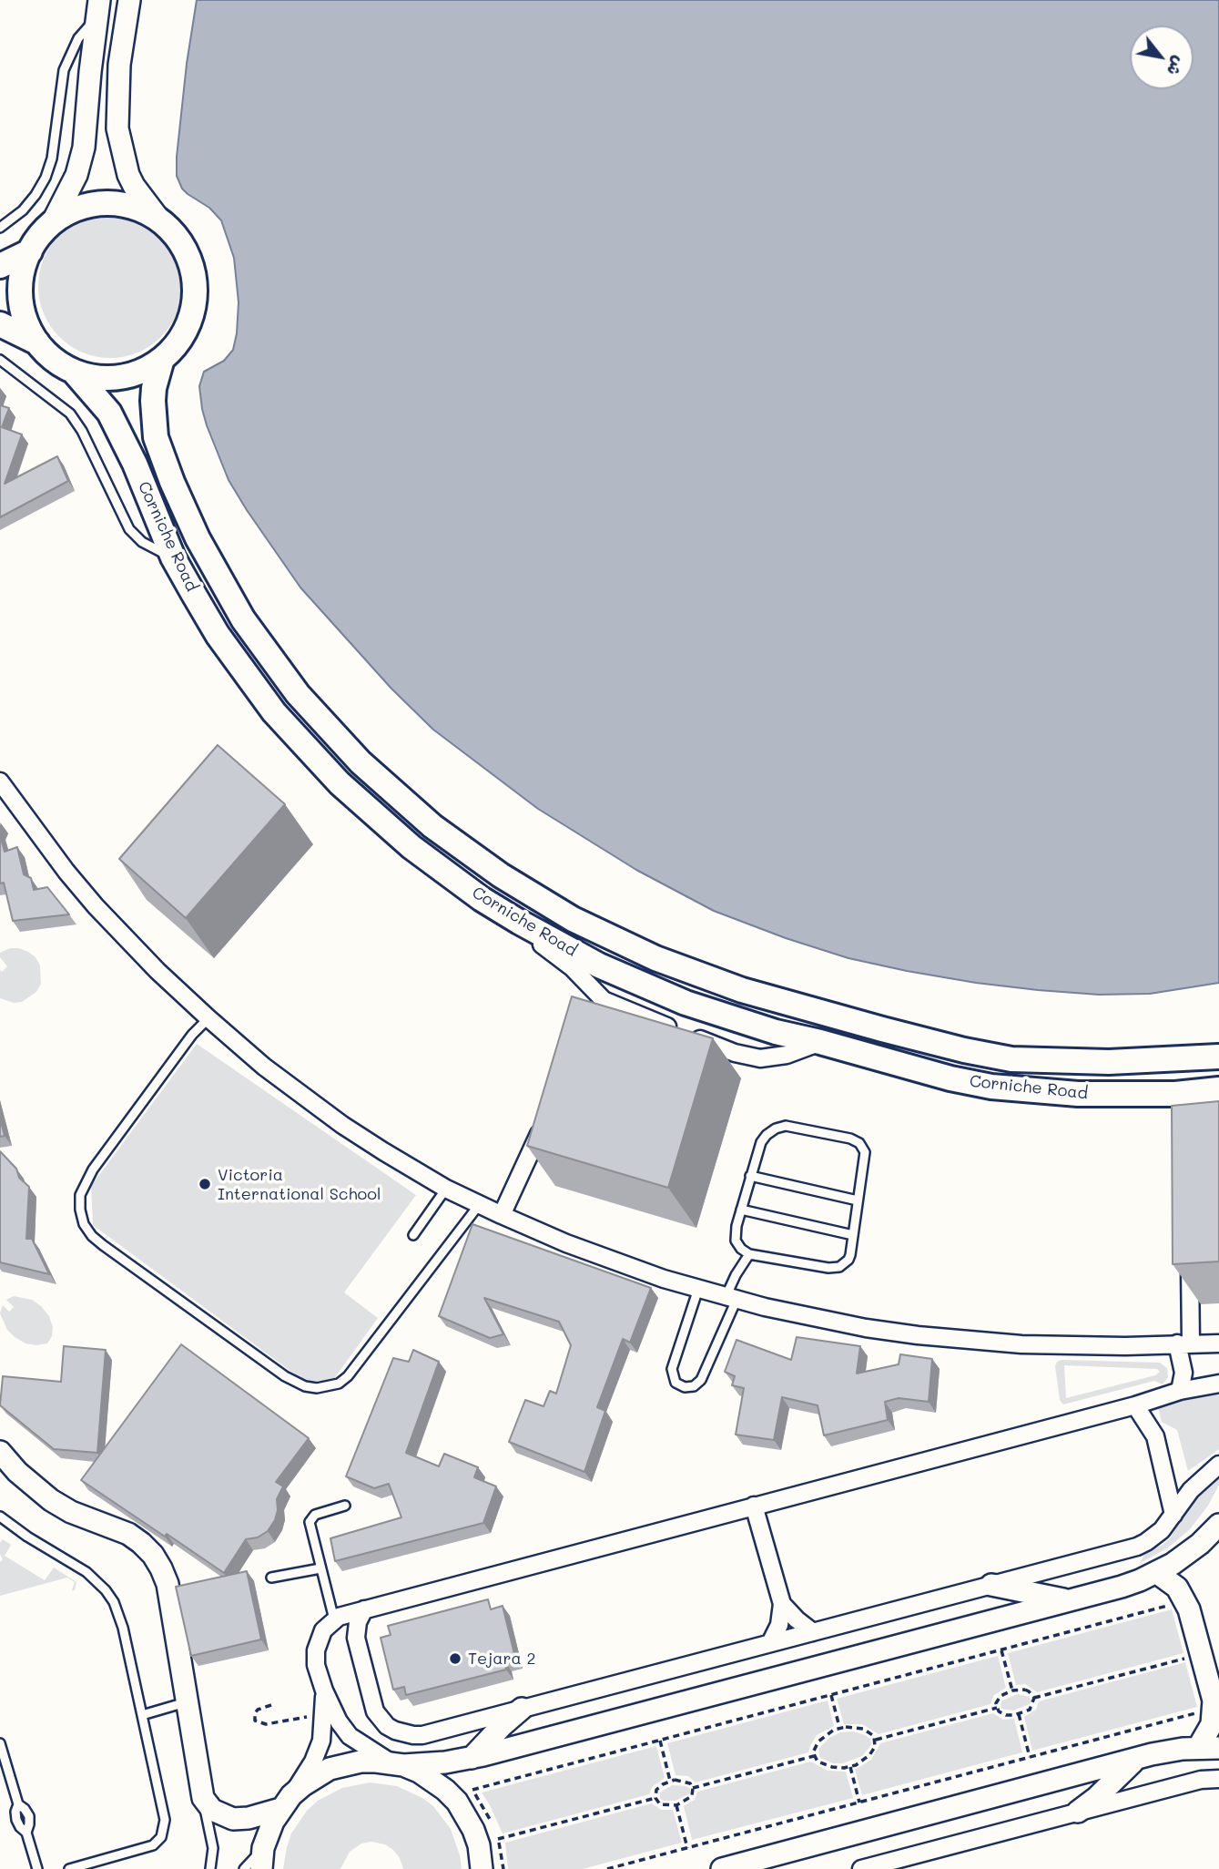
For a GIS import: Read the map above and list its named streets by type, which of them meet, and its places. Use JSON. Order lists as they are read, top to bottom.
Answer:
{
  "streets": {
    "main road": ["Corniche Road"]
  },
  "places": ["Victoria International School", "Tejara 2"],
  "north": "bottom right"
}
